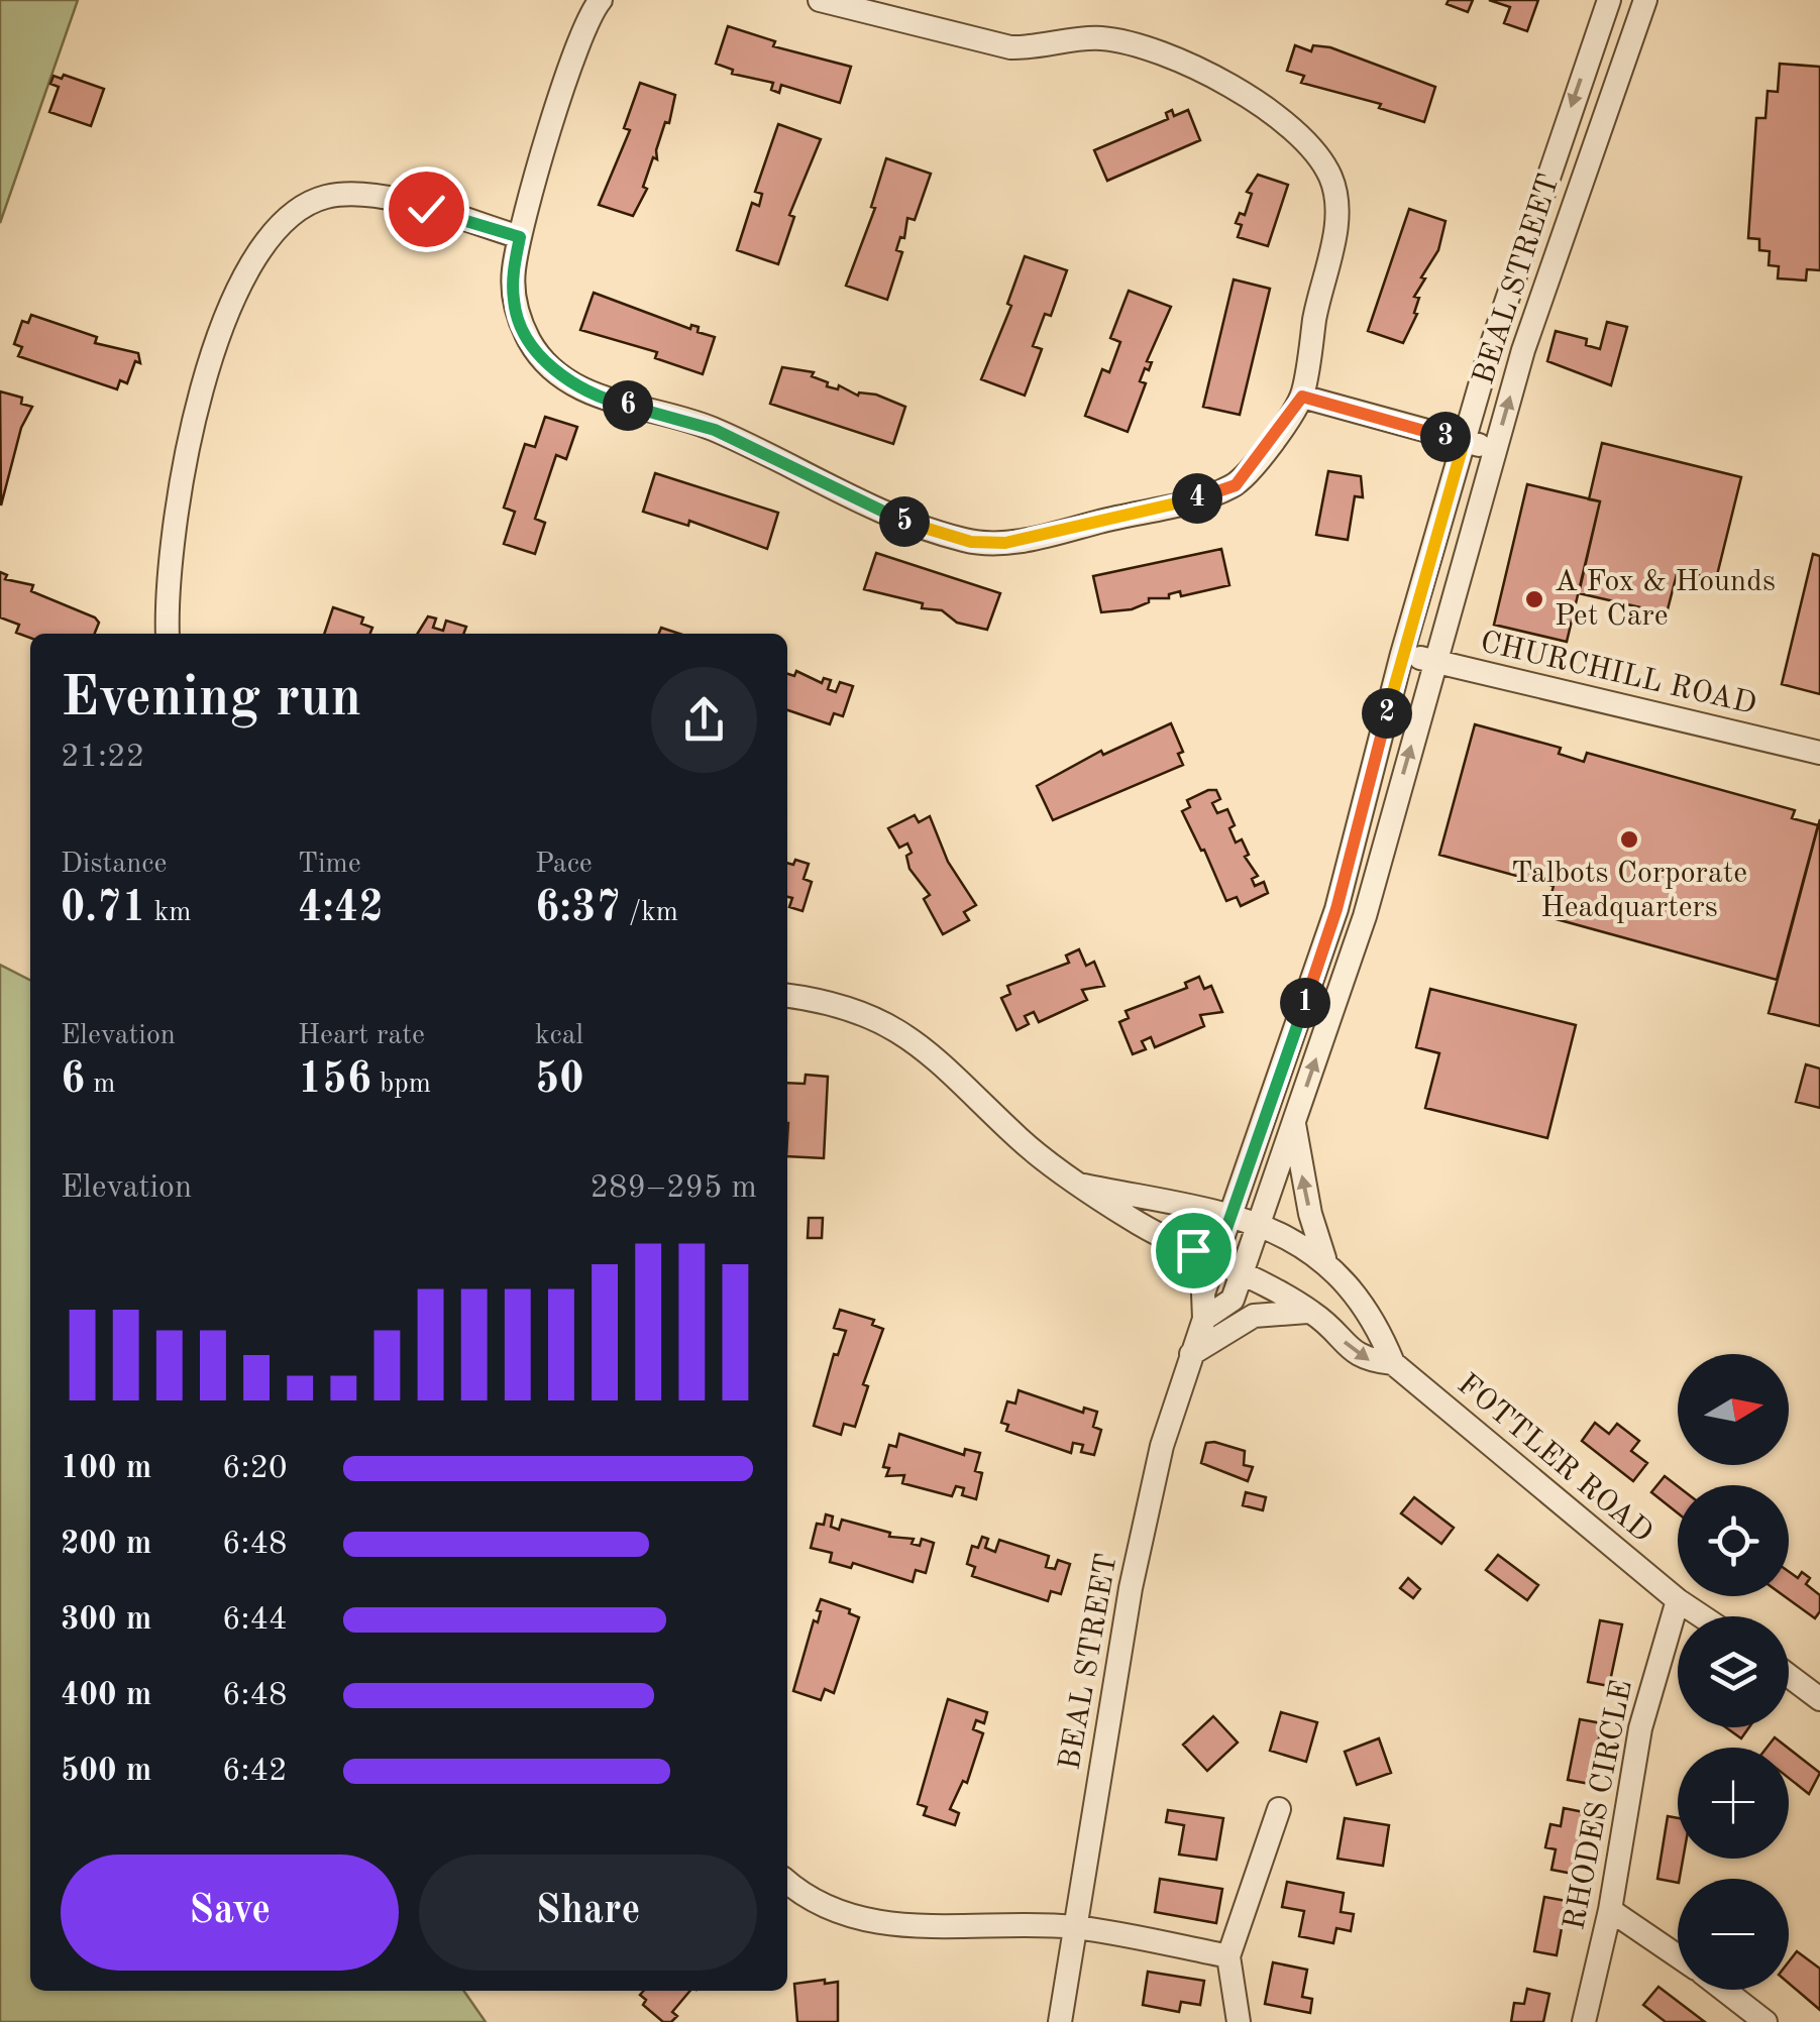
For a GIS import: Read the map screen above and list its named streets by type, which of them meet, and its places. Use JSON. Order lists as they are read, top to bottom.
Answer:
{
  "streets": {
    "street": [
      "BEAL STREET",
      "CHURCHILL ROAD",
      "FOTTLER ROAD",
      "RHODES CIRCLE"
    ]
  },
  "crossings": [
    ["BEAL STREET", "CHURCHILL ROAD"],
    ["BEAL STREET", "FOTTLER ROAD"],
    ["FOTTLER ROAD", "RHODES CIRCLE"]
  ],
  "places": ["A Fox & Hounds Pet Care", "Talbots Corporate Headquarters"],
  "north": "right",
  "page": {
    "pins": [
      "6",
      "3",
      "4",
      "5",
      "2",
      "1"
    ],
    "heading": ["Evening run", "21:22"],
    "stats": [
      ["Distance", "0.71 km"],
      ["Time", "4:42"],
      ["Pace", "6:37 /km"],
      ["Elevation", "6 m"],
      ["Heart rate", "156 bpm"],
      ["kcal", "50"]
    ],
    "chart": ["Elevation", "289–295 m"],
    "map_buttons": ["+", "−"],
    "list": [
      {
        "name": "100 m",
        "note": "6:20"
      },
      {
        "name": "200 m",
        "note": "6:48"
      },
      {
        "name": "300 m",
        "note": "6:44"
      },
      {
        "name": "400 m",
        "note": "6:48"
      },
      {
        "name": "500 m",
        "note": "6:42"
      }
    ],
    "buttons": ["Save", "Share"]
  }
}
